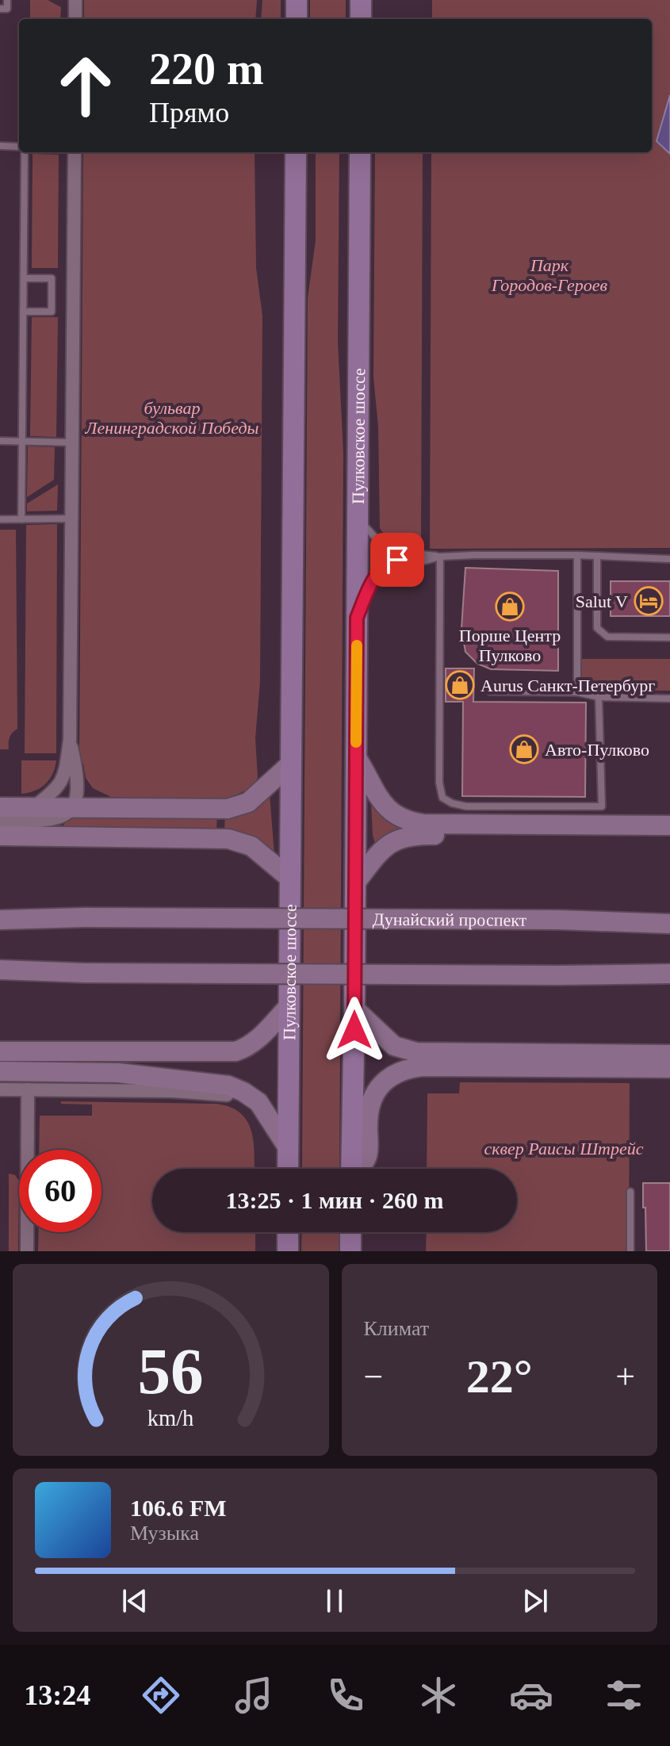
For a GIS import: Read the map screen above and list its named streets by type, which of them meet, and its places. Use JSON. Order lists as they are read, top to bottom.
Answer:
{
  "streets": {
    "main road": ["Пулковское шоссе", "Дунайский проспект"]
  },
  "parks": ["Парк Городов-Героев", "бульвар Ленинградской Победы", "сквер Раисы Штрейс"],
  "places": {
    "hotel": ["Salut V"],
    "shop": ["Порше Центр Пулково", "Aurus Санкт-Петербург", "Авто-Пулково"]
  },
  "page": {
    "turn": ["220 m", "Прямо"],
    "limit": "60",
    "trip": "13:25 · 1 мин · 260 m",
    "tile": "Климат",
    "heat": ["−", "22°", "+"],
    "song": ["106.6 FM", "Музыка"],
    "tabs": "13:24",
    "gauge": ["56", "km/h"]
  }
}
